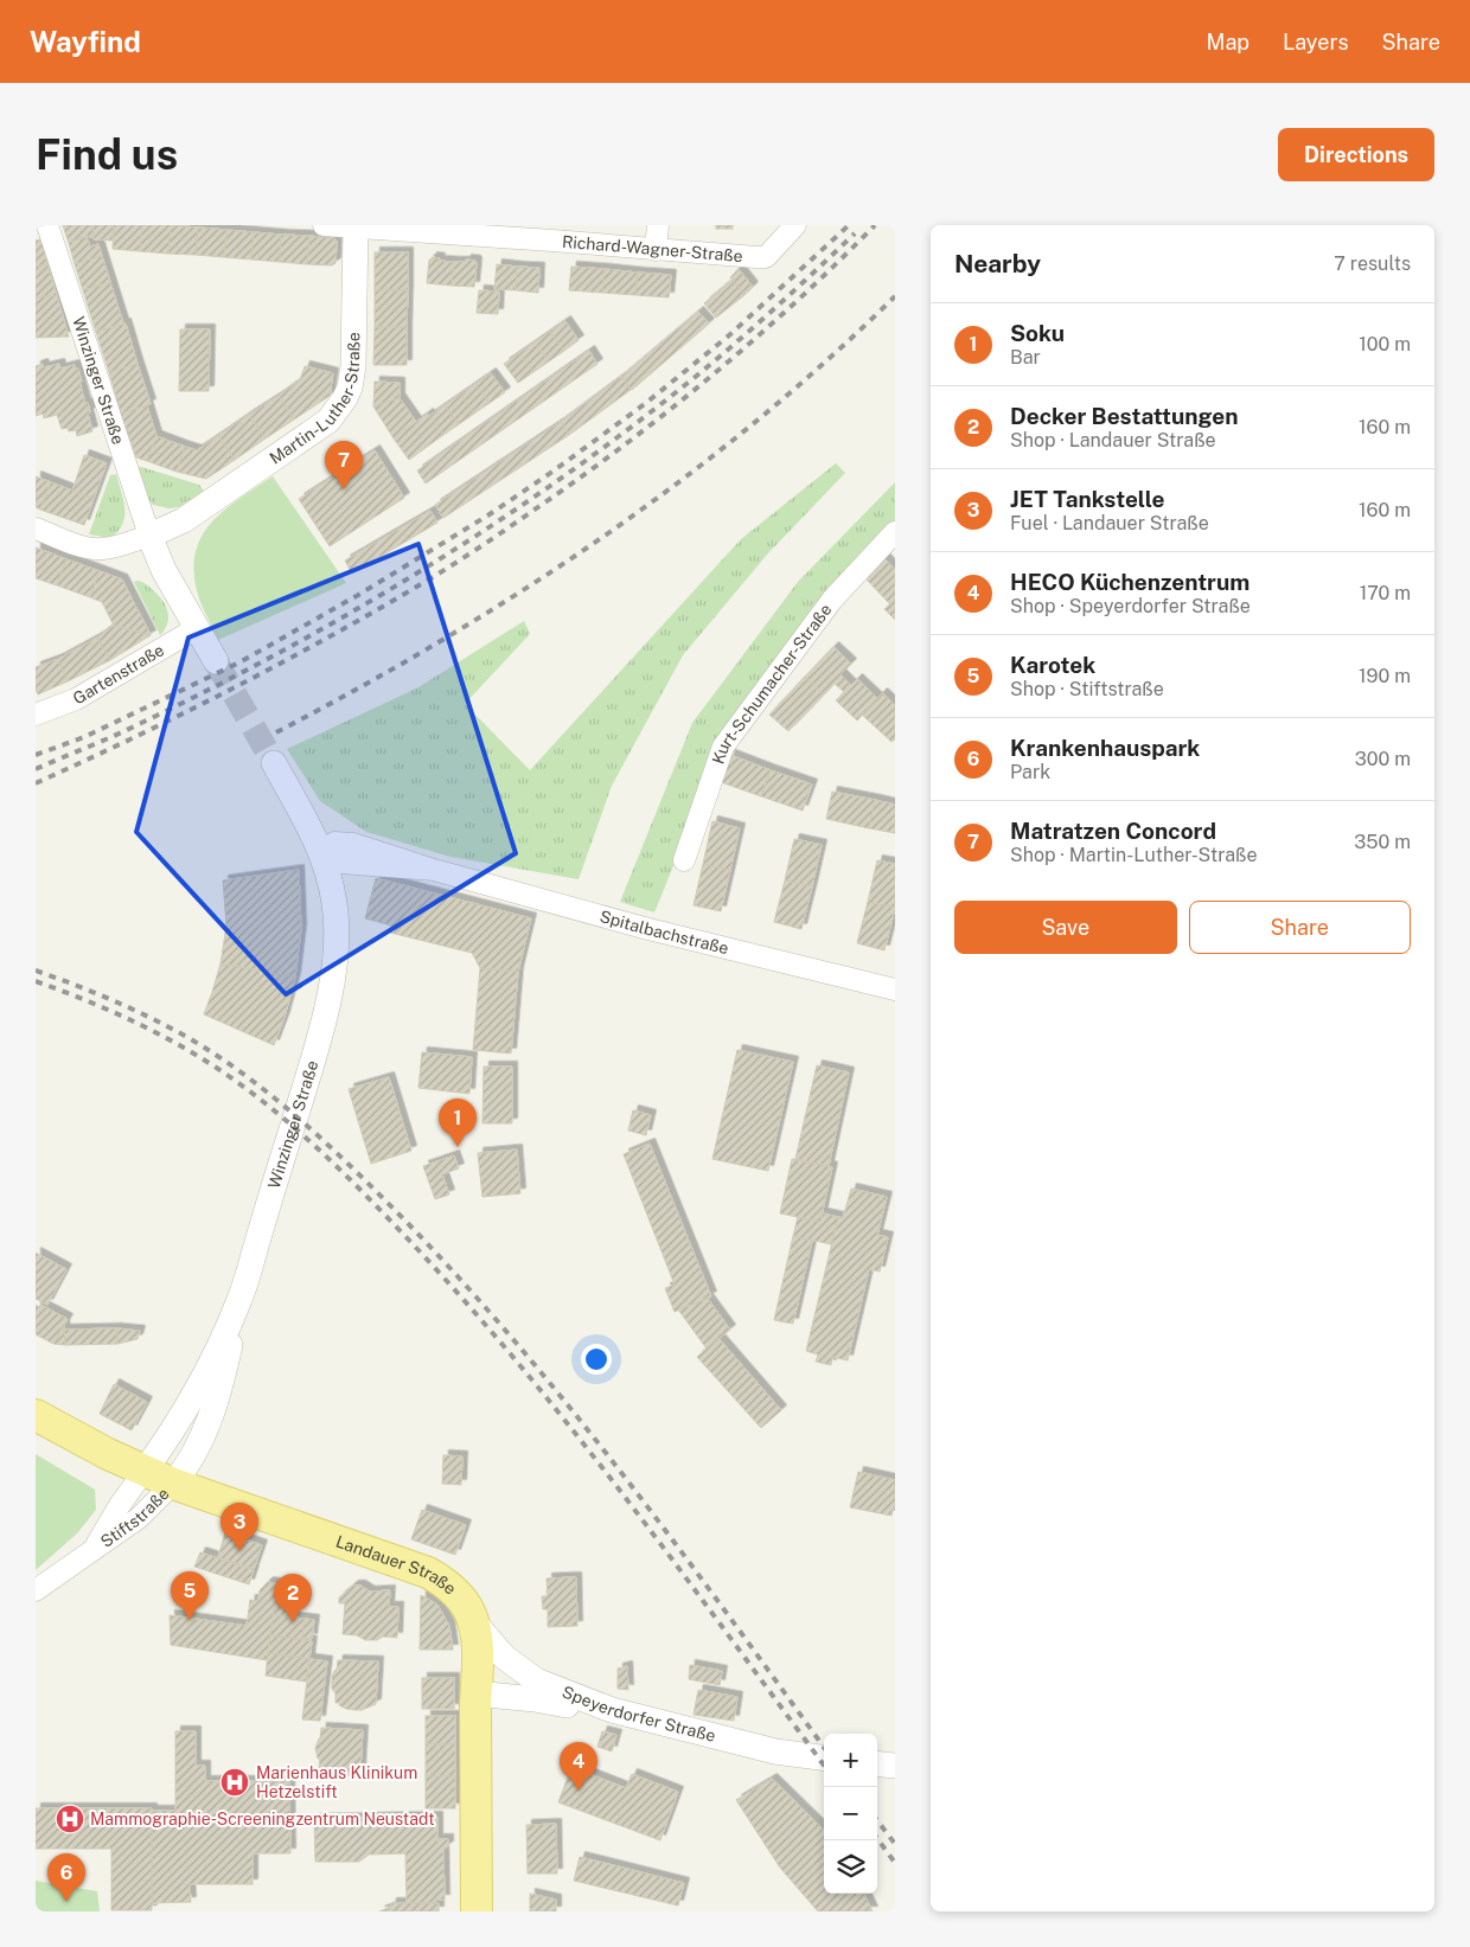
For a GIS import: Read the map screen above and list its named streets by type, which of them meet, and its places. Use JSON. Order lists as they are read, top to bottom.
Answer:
{
  "streets": {
    "main road": ["Landauer Straße"],
    "street": [
      "Richard-Wagner-Straße",
      "Winzinger Straße",
      "Martin-Luther-Straße",
      "Gartenstraße",
      "Kurt-Schumacher-Straße",
      "Spitalbachstraße",
      "Stiftstraße",
      "Speyerdorfer Straße"
    ]
  },
  "crossings": [
    ["Richard-Wagner-Straße", "Martin-Luther-Straße"],
    ["Winzinger Straße", "Martin-Luther-Straße"],
    ["Winzinger Straße", "Spitalbachstraße"],
    ["Winzinger Straße", "Stiftstraße"],
    ["Winzinger Straße", "Landauer Straße"],
    ["Stiftstraße", "Landauer Straße"],
    ["Landauer Straße", "Speyerdorfer Straße"]
  ],
  "places": {
    "hospital": ["Marienhaus Klinikum Hetzelstift", "Mammographie-Screeningzentrum Neustadt"]
  },
  "page": {
    "header": "Wayfind",
    "nav": ["Map", "Layers", "Share"],
    "buttons": [
      "Directions",
      ["Save", "Share"]
    ],
    "title": "Find us",
    "heading": ["Nearby", "7 results"],
    "list": [
      {
        "mark": "1",
        "name": "Soku",
        "note": "Bar",
        "value": "100 m"
      },
      {
        "mark": "2",
        "name": "Decker Bestattungen",
        "note": "Shop · Landauer Straße",
        "value": "160 m"
      },
      {
        "mark": "3",
        "name": "JET Tankstelle",
        "note": "Fuel · Landauer Straße",
        "value": "160 m"
      },
      {
        "mark": "4",
        "name": "HECO Küchenzentrum",
        "note": "Shop · Speyerdorfer Straße",
        "value": "170 m"
      },
      {
        "mark": "5",
        "name": "Karotek",
        "note": "Shop · Stiftstraße",
        "value": "190 m"
      },
      {
        "mark": "6",
        "name": "Krankenhauspark",
        "note": "Park",
        "value": "300 m"
      },
      {
        "mark": "7",
        "name": "Matratzen Concord",
        "note": "Shop · Martin-Luther-Straße",
        "value": "350 m"
      }
    ],
    "pins": [
      "7",
      "1",
      "3",
      "5",
      "2",
      "4",
      "6"
    ],
    "map_buttons": ["+", "−"]
  }
}
